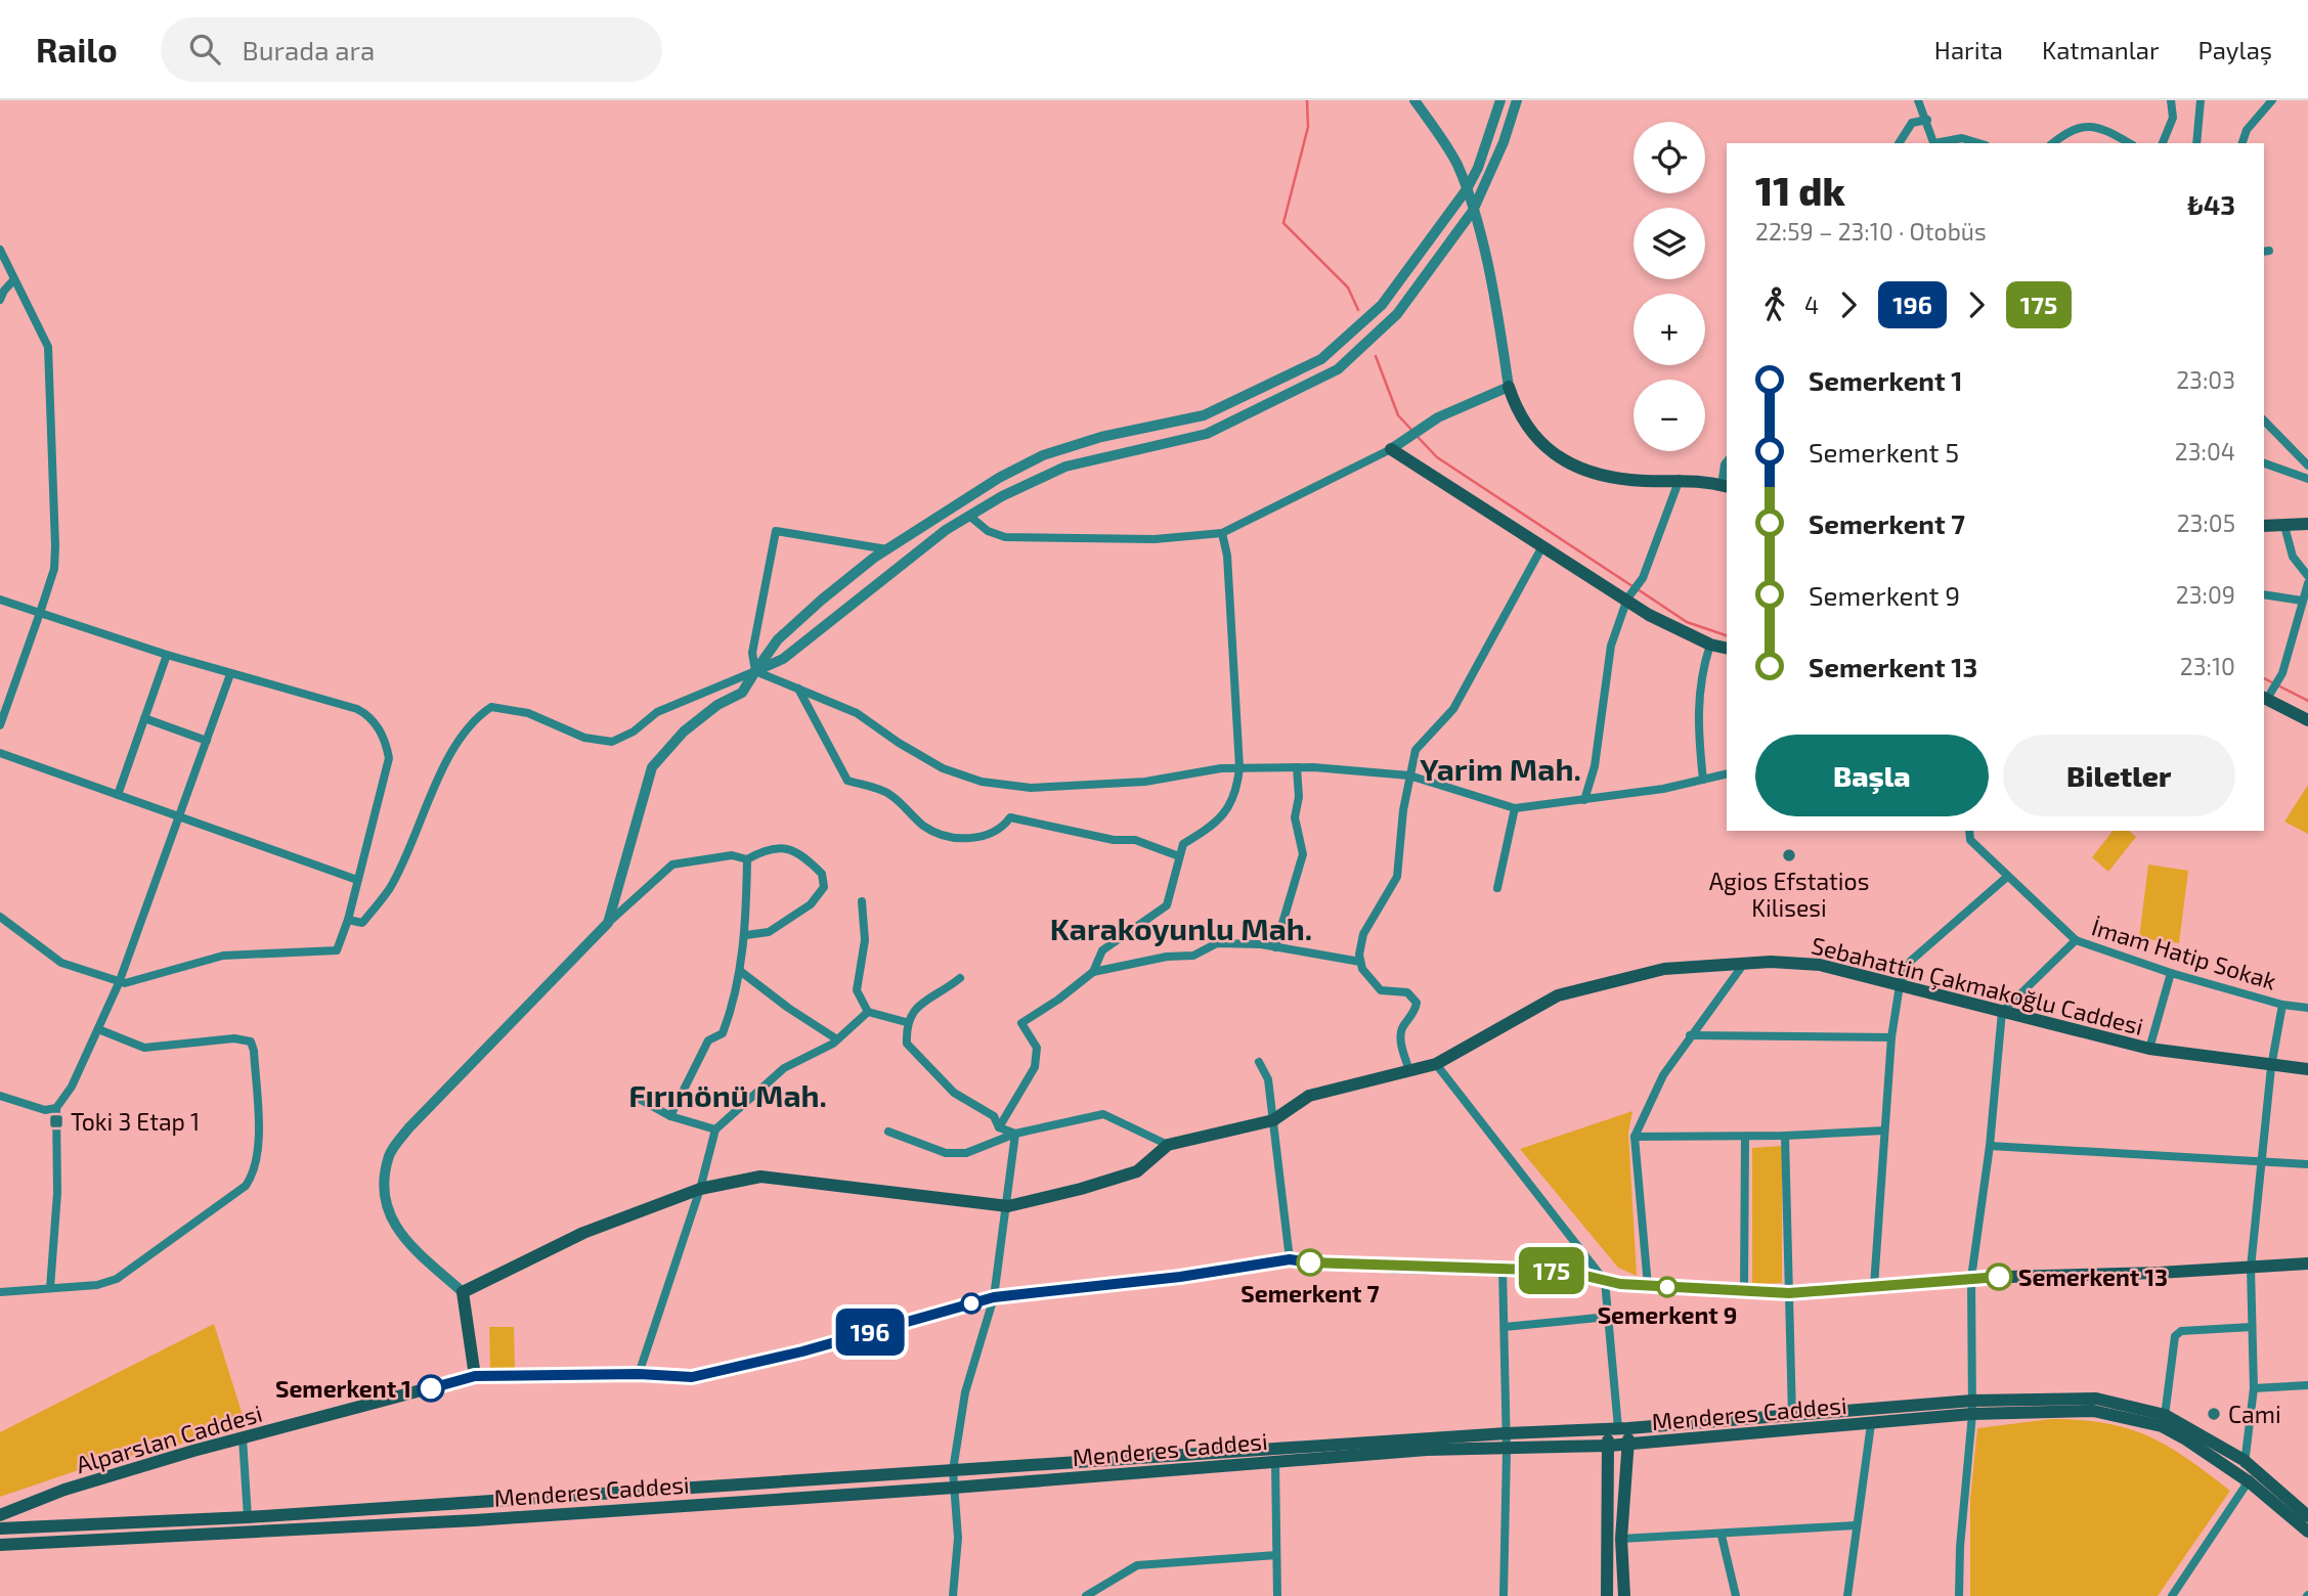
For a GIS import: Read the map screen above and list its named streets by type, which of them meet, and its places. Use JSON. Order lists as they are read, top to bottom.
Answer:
{
  "streets": {
    "main road": ["Sebahattin Çakmakoğlu Caddesi", "Menderes Caddesi", "Alparslan Caddesi"],
    "street": ["İmam Hatip Sokak"]
  },
  "districts": ["Yarim Mah.", "Karakoyunlu Mah.", "Fırınönü Mah."],
  "places": {
    "other": [
      "Agios Efstatios Kilisesi",
      "Semerkent 7",
      "Semerkent 13",
      "Semerkent 9",
      "Semerkent 1",
      "Cami"
    ],
    "transit": ["Toki 3 Etap 1"]
  },
  "lines": ["bus line 196", "bus line 175"],
  "page": {
    "header": "Railo",
    "search": "Burada ara",
    "nav": ["Harita", "Katmanlar", "Paylaş"],
    "on_map": ["196", "175"],
    "map_buttons": ["+", "−"],
    "heading": ["11 dk", "22:59 – 23:10 · Otobüs", "₺43"],
    "legs": ["4", "196", "175"],
    "list": [
      {
        "name": "Semerkent 1",
        "value": "23:03"
      },
      {
        "name": "Semerkent 5",
        "value": "23:04"
      },
      {
        "name": "Semerkent 7",
        "value": "23:05"
      },
      {
        "name": "Semerkent 9",
        "value": "23:09"
      },
      {
        "name": "Semerkent 13",
        "value": "23:10"
      }
    ],
    "buttons": ["Başla", "Biletler"]
  }
}
